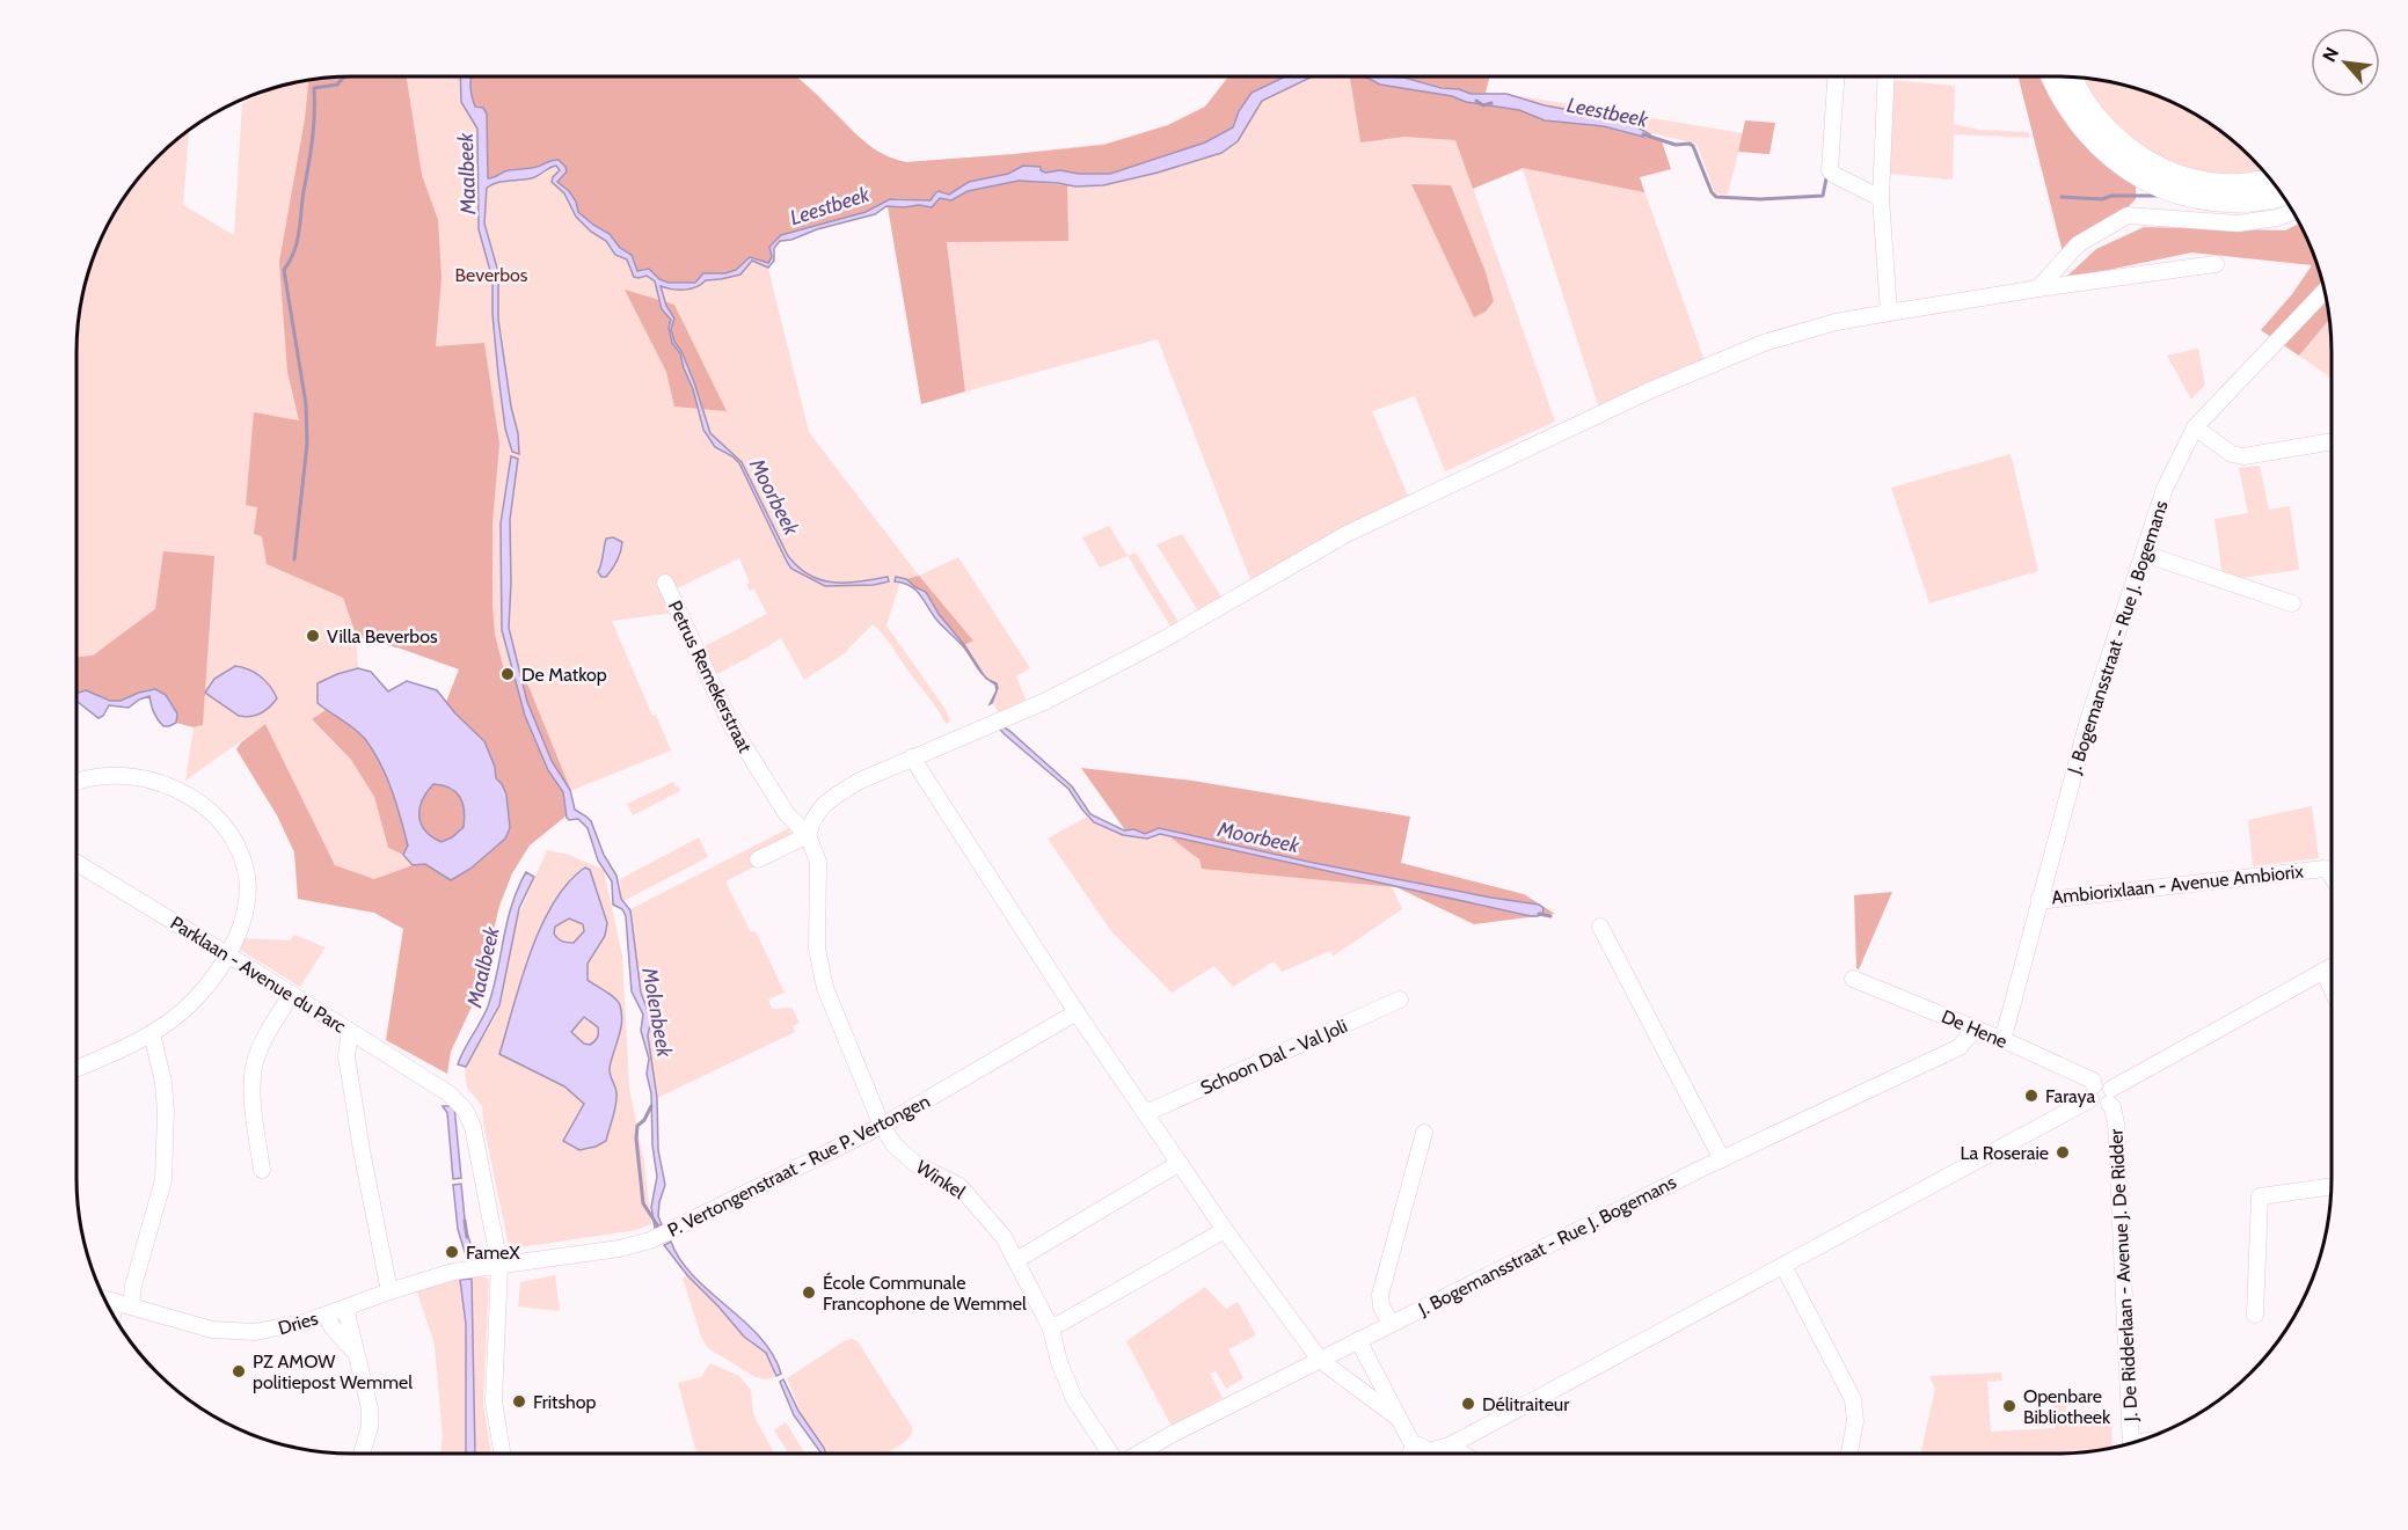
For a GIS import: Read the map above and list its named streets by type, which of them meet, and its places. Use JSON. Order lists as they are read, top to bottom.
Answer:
{
  "streets": {
    "street": [
      "J. Bogemansstraat - Rue J. Bogemans",
      "Petrus Remekerstraat",
      "Ambiorixlaan - Avenue Ambiorix",
      "Parklaan - Avenue du Parc",
      "De Hene",
      "Schoon Dal - Val Joli",
      "P. Vertongenstraat - Rue P. Vertongen",
      "Winkel",
      "J. De Ridderlaan - Avenue J. De Ridder",
      "Dries"
    ]
  },
  "crossings": [
    ["J. Bogemansstraat - Rue J. Bogemans", "Ambiorixlaan - Avenue Ambiorix"],
    ["J. Bogemansstraat - Rue J. Bogemans", "De Hene"],
    ["Petrus Remekerstraat", "Winkel"],
    ["Parklaan - Avenue du Parc", "P. Vertongenstraat - Rue P. Vertongen"],
    ["Parklaan - Avenue du Parc", "Dries"],
    ["De Hene", "J. De Ridderlaan - Avenue J. De Ridder"],
    ["P. Vertongenstraat - Rue P. Vertongen", "Winkel"],
    ["P. Vertongenstraat - Rue P. Vertongen", "Dries"]
  ],
  "water": [
    "Leestbeek",
    "Maalbeek",
    "Moorbeek",
    "Molenbeek"
  ],
  "parks": ["Beverbos"],
  "places": [
    "Villa Beverbos",
    "De Matkop",
    "Faraya",
    "La Roseraie",
    "FameX",
    "École Communale Francophone de Wemmel",
    "PZ AMOW politiepost Wemmel",
    "Fritshop",
    "Délitraiteur",
    "Openbare Bibliotheek"
  ],
  "north": "top left"
}
